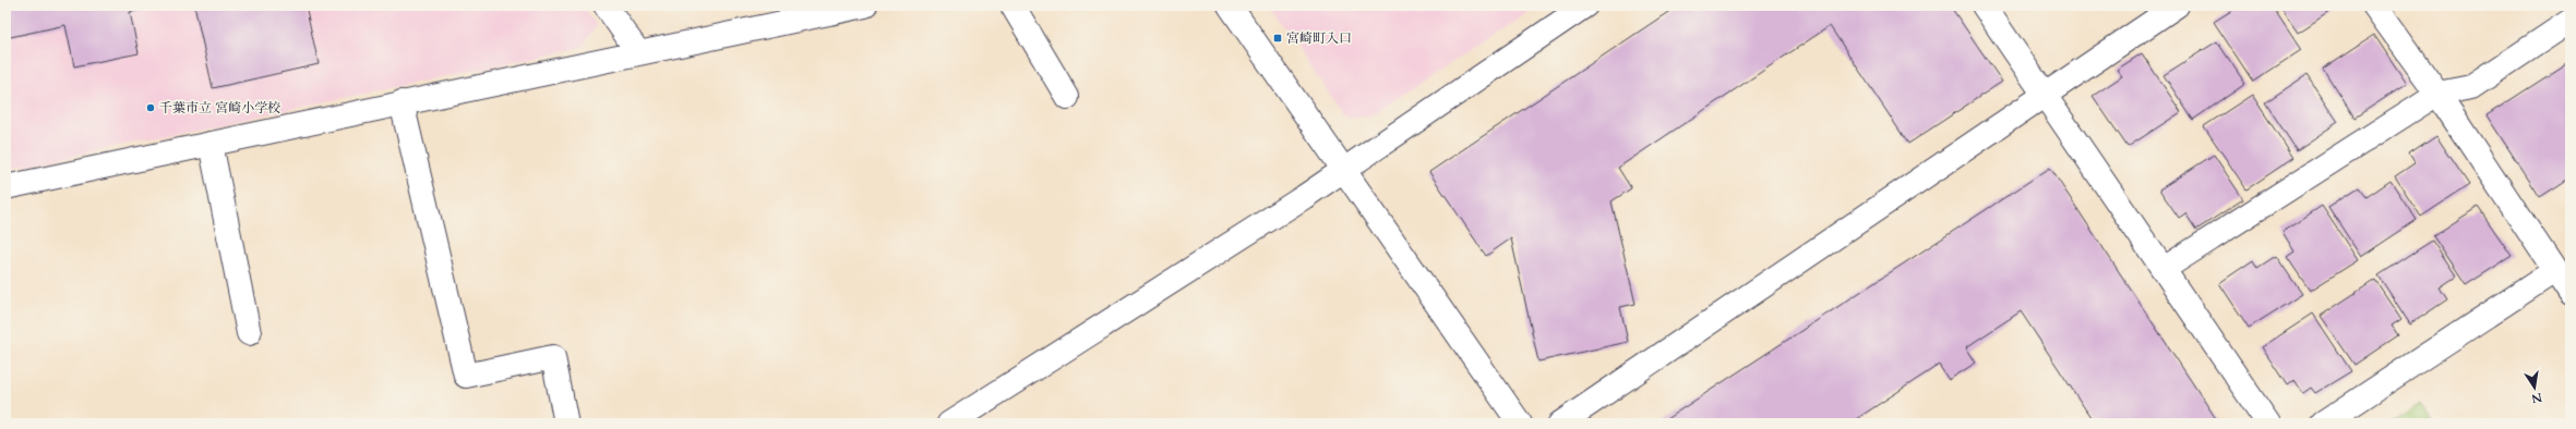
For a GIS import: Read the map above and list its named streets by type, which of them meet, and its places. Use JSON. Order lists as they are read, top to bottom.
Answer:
{
  "places": {
    "transit": ["宮崎町入口"],
    "other": ["千葉市立 宮崎小学校"]
  },
  "north": "bottom"
}
